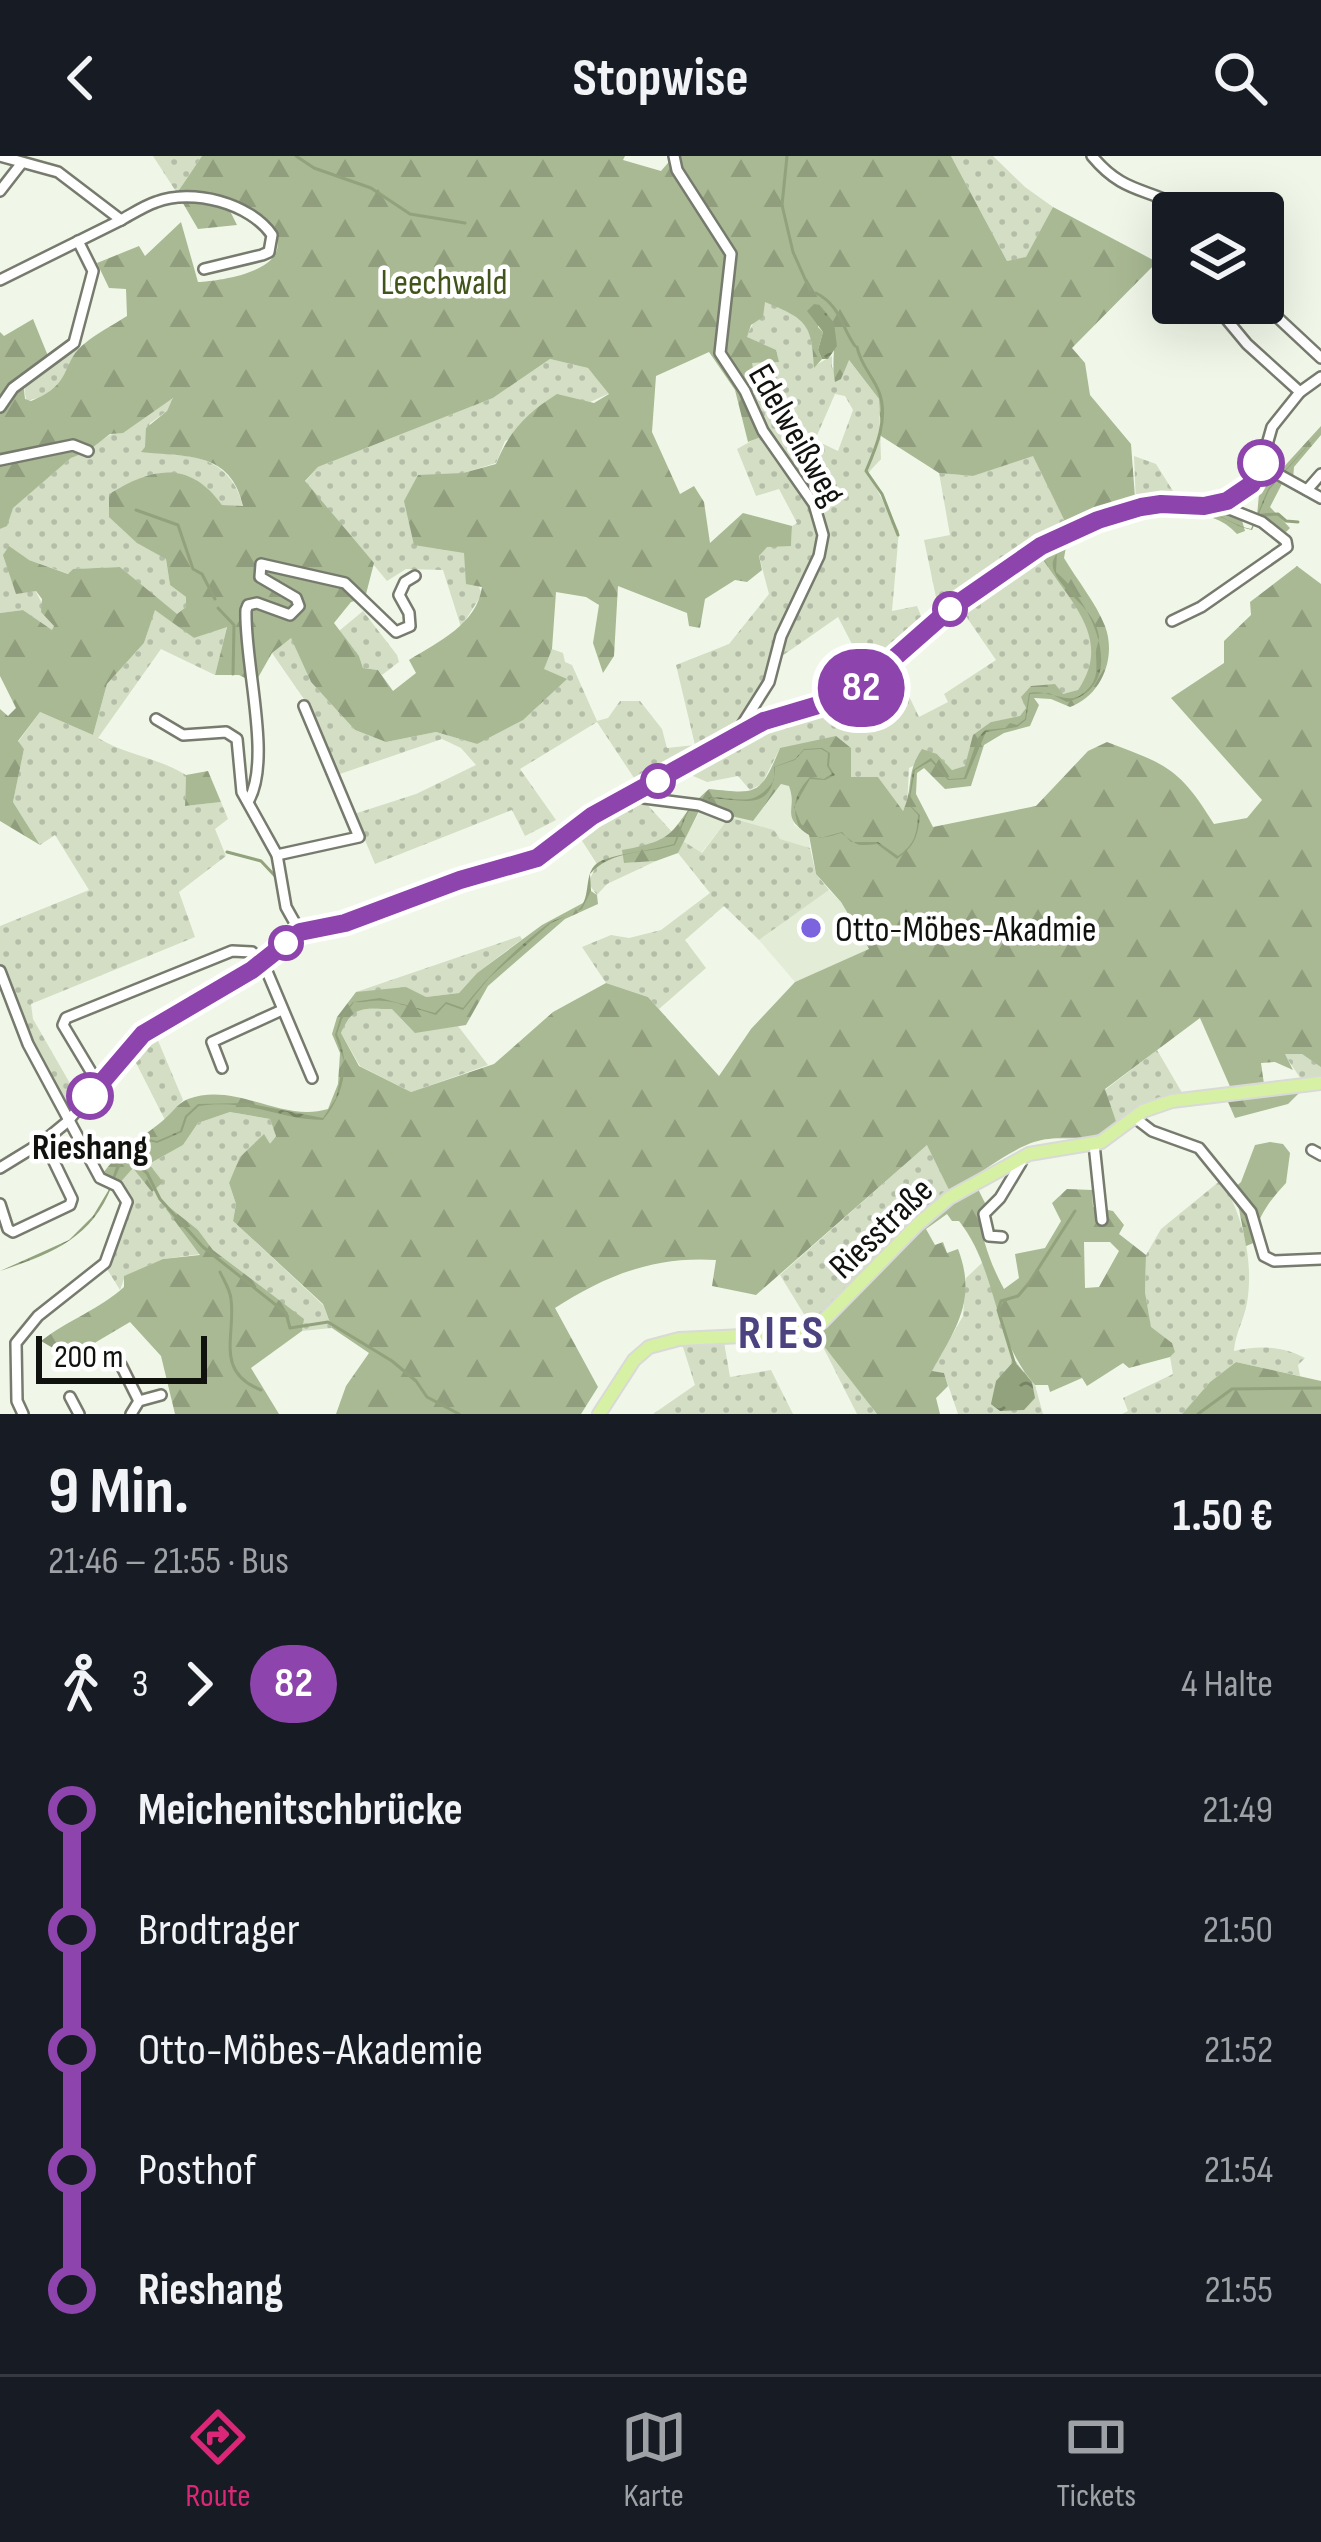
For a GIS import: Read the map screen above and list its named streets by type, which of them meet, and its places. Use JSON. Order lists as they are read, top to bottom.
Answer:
{
  "streets": {
    "main road": ["Riesstraße"],
    "street": ["Edelweißweg"]
  },
  "districts": ["RIES"],
  "parks": ["Leechwald"],
  "places": ["Otto-Möbes-Akadmie", "Rieshang"],
  "lines": ["bus line 82"],
  "scale_bar": "200 m",
  "page": {
    "header": "Stopwise",
    "on_map": "82",
    "scale": "200 m",
    "heading": ["9 Min.", "21:46 – 21:55 · Bus", "1.50 €"],
    "legs": ["3", "82", "4 Halte"],
    "list": [
      {
        "name": "Meichenitschbrücke",
        "value": "21:49"
      },
      {
        "name": "Brodtrager",
        "value": "21:50"
      },
      {
        "name": "Otto-Möbes-Akademie",
        "value": "21:52"
      },
      {
        "name": "Posthof",
        "value": "21:54"
      },
      {
        "name": "Rieshang",
        "value": "21:55"
      }
    ],
    "tabs": ["Route", "Karte", "Tickets"]
  }
}
